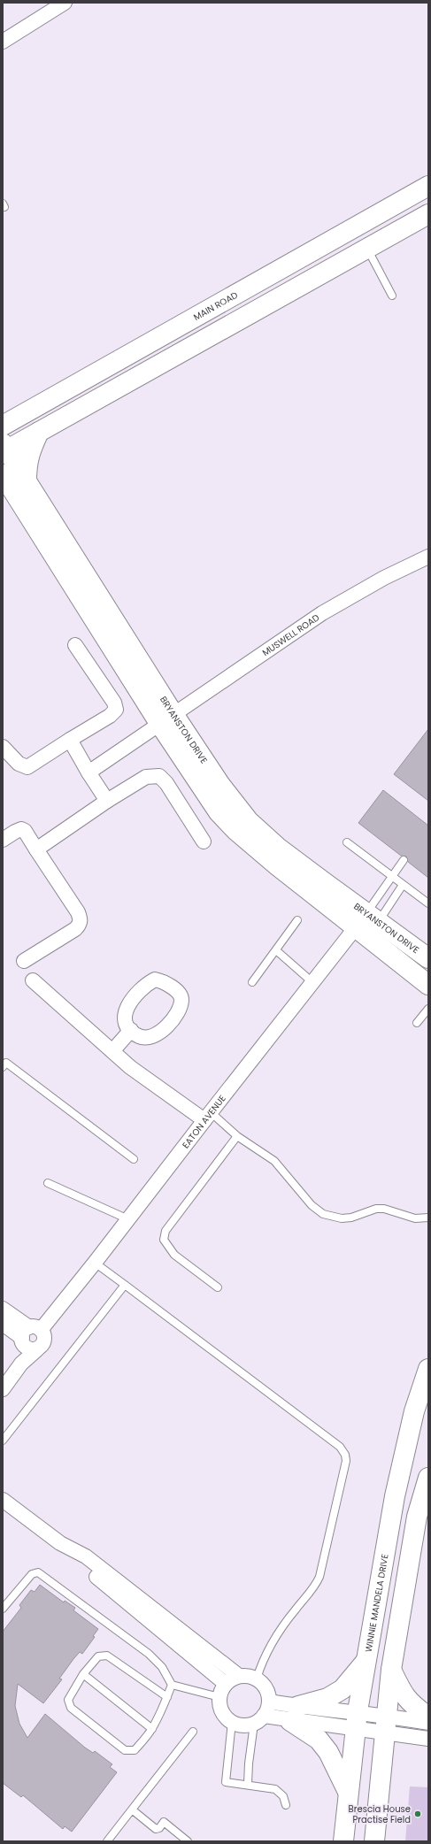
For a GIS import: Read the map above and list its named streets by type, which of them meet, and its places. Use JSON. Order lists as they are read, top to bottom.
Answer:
{
  "streets": {
    "main road": ["MAIN ROAD", "BRYANSTON DRIVE", "WINNIE MANDELA DRIVE"],
    "street": ["MUSWELL ROAD", "EATON AVENUE"]
  },
  "crossings": [
    ["MUSWELL ROAD", "BRYANSTON DRIVE"],
    ["BRYANSTON DRIVE", "EATON AVENUE"]
  ],
  "places": ["Brescia House Practise Field"]
}
